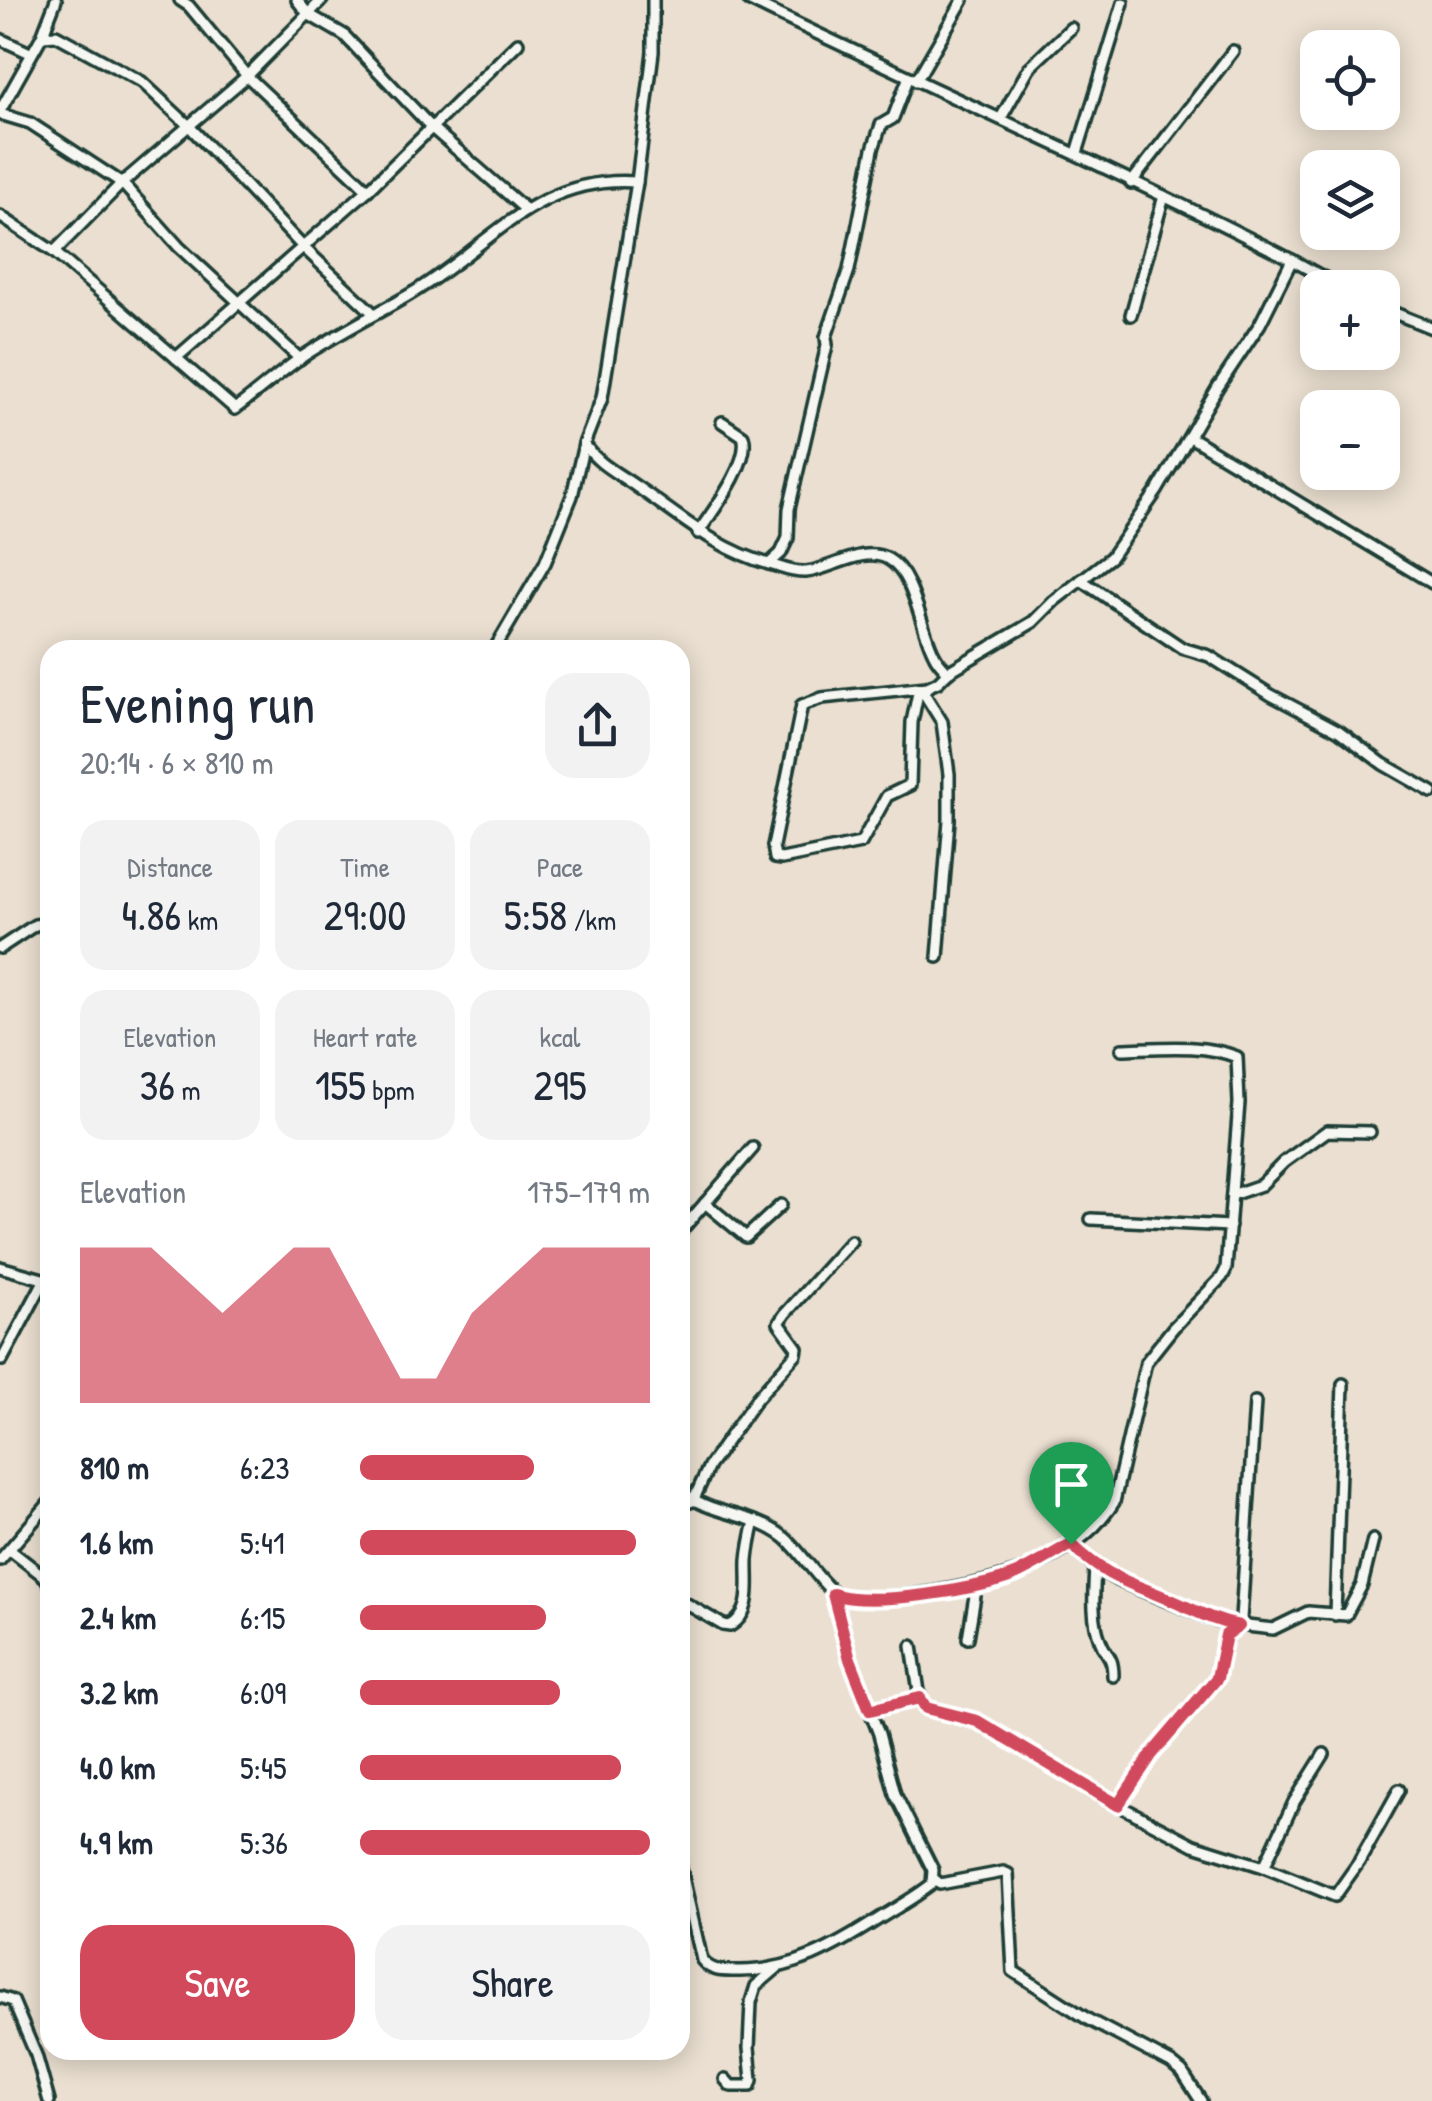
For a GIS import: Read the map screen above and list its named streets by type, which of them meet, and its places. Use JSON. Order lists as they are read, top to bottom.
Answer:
{
  "page": {
    "map_buttons": ["+", "−"],
    "heading": ["Evening run", "20:14 · 6 × 810 m"],
    "stats": [
      ["Distance", "4.86 km"],
      ["Time", "29:00"],
      ["Pace", "5:58 /km"],
      ["Elevation", "36 m"],
      ["Heart rate", "155 bpm"],
      ["kcal", "295"]
    ],
    "chart": ["Elevation", "175–179 m"],
    "list": [
      {
        "name": "810 m",
        "note": "6:23"
      },
      {
        "name": "1.6 km",
        "note": "5:41"
      },
      {
        "name": "2.4 km",
        "note": "6:15"
      },
      {
        "name": "3.2 km",
        "note": "6:09"
      },
      {
        "name": "4.0 km",
        "note": "5:45"
      },
      {
        "name": "4.9 km",
        "note": "5:36"
      }
    ],
    "buttons": ["Save", "Share"]
  }
}
